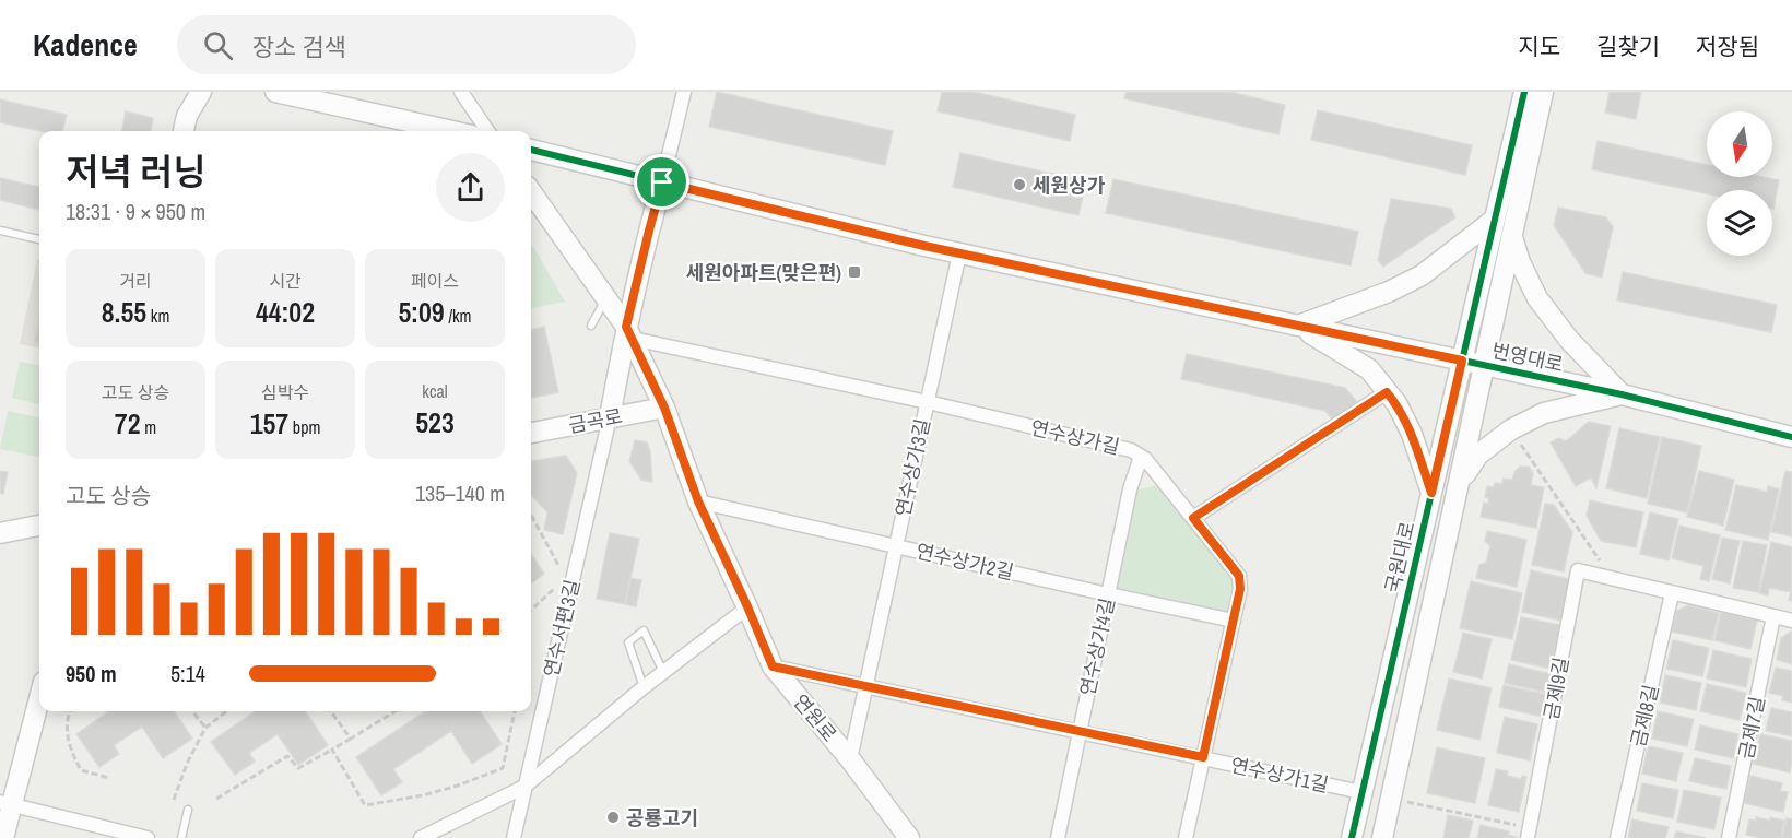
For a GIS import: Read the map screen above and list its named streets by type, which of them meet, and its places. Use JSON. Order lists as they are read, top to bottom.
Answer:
{
  "streets": {
    "street": [
      "번영대로",
      "금곡로",
      "연수상가길",
      "연수상가3길",
      "국원대로",
      "연수상가2길",
      "연수서편3길",
      "연수상가4길",
      "금제9길",
      "금제8길",
      "연원로",
      "금제7길",
      "연수상가1길"
    ]
  },
  "crossings": [
    ["번영대로", "연수상가3길"],
    ["번영대로", "국원대로"],
    ["금곡로", "연수서편3길"],
    ["금곡로", "연원로"],
    ["연수상가길", "연수상가3길"],
    ["연수상가길", "연수상가2길"],
    ["연수상가길", "연수상가4길"],
    ["연수상가길", "연원로"],
    ["연수상가길", "연수상가1길"],
    ["연수상가3길", "연수상가2길"],
    ["연수상가3길", "연원로"],
    ["연수상가3길", "연수상가1길"],
    ["국원대로", "연수상가1길"],
    ["연수상가2길", "연수상가4길"],
    ["연수상가2길", "연원로"],
    ["연수상가4길", "연수상가1길"],
    ["금제9길", "금제8길"],
    ["금제9길", "금제7길"],
    ["연원로", "연수상가1길"]
  ],
  "places": {
    "other": ["세원상가", "공룡고기"],
    "transit": ["세원아파트(맞은편)"]
  },
  "north": "bottom",
  "page": {
    "header": "Kadence",
    "search": "장소 검색",
    "nav": ["지도", "길찾기", "저장됨"],
    "heading": ["저녁 러닝", "18:31 · 9 × 950 m"],
    "stats": [
      ["거리", "8.55 km"],
      ["시간", "44:02"],
      ["페이스", "5:09 /km"],
      ["고도 상승", "72 m"],
      ["심박수", "157 bpm"],
      ["kcal", "523"]
    ],
    "chart": ["고도 상승", "135–140 m"],
    "list": [
      {
        "name": "950 m",
        "note": "5:14"
      }
    ]
  }
}
